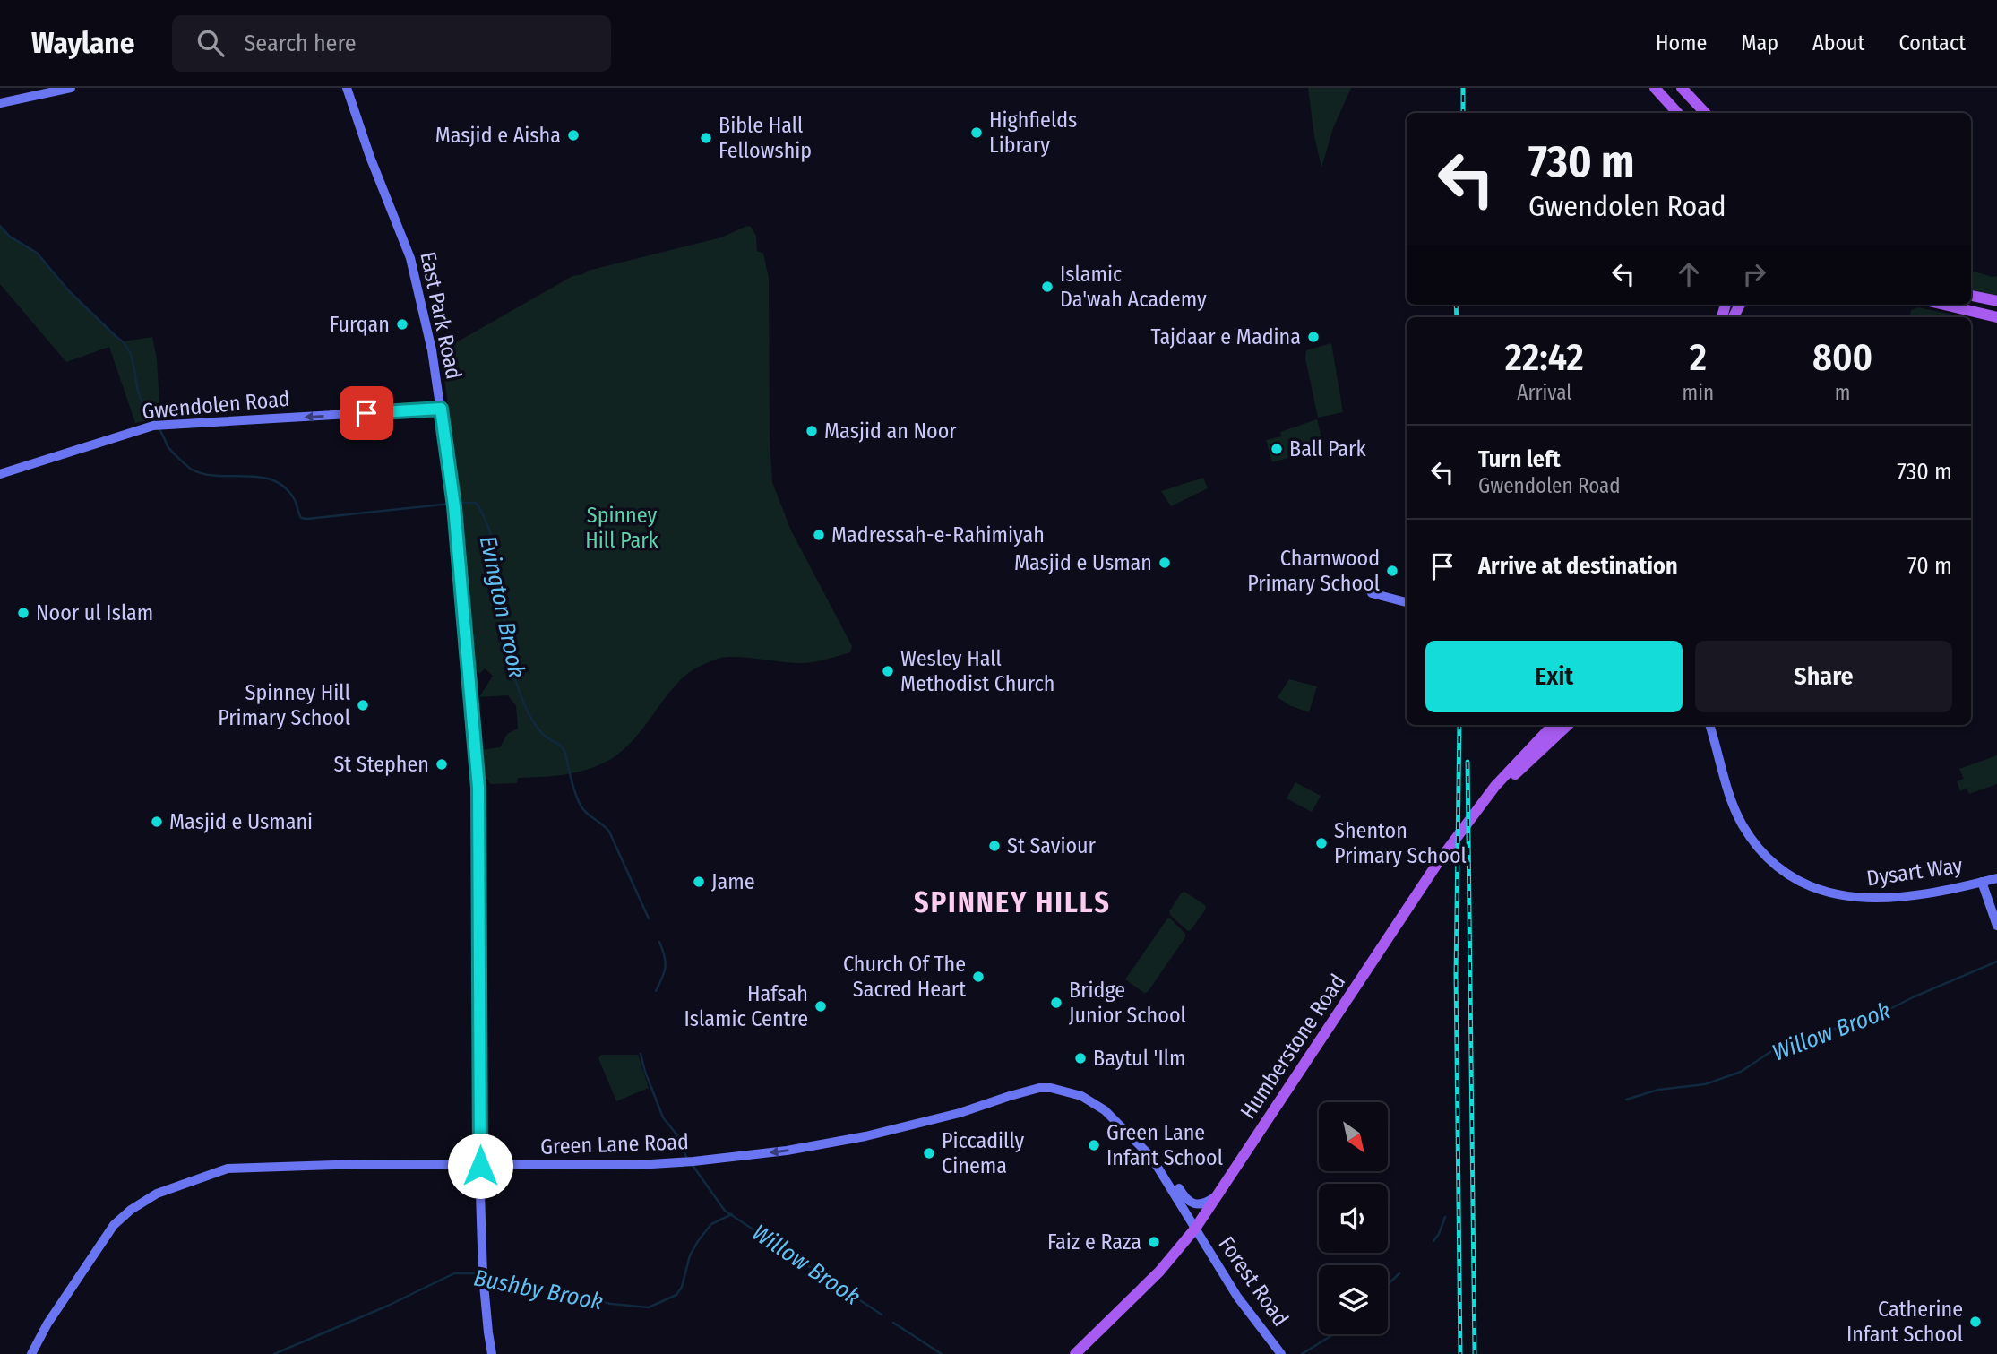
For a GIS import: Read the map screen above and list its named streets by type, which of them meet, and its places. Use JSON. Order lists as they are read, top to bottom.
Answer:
{
  "streets": {
    "main road": ["Humberstone Road"],
    "street": [
      "East Park Road",
      "Gwendolen Road",
      "Dysart Way",
      "Green Lane Road",
      "Forest Road"
    ]
  },
  "crossings": [
    ["East Park Road", "Gwendolen Road"],
    ["East Park Road", "Green Lane Road"],
    ["Humberstone Road", "Forest Road"],
    ["Green Lane Road", "Forest Road"]
  ],
  "one_way": ["Gwendolen Road", "Green Lane Road"],
  "districts": ["SPINNEY HILLS"],
  "water": ["Evington Brook", "Willow Brook", "Bushby Brook"],
  "parks": ["Spinney Hill Park"],
  "places": [
    "Highfields Library",
    "Masjid e Aisha",
    "Bible Hall Fellowship",
    "Islamic Da'wah Academy",
    "Furqan",
    "Tajdaar e Madina",
    "Masjid an Noor",
    "Ball Park",
    "Madressah-e-Rahimiyah",
    "Masjid e Usman",
    "Charnwood Primary School",
    "Noor ul Islam",
    "Wesley Hall Methodist Church",
    "Spinney Hill Primary School",
    "St Stephen",
    "Masjid e Usmani",
    "Shenton Primary School",
    "St Saviour",
    "Jame",
    "Church Of The Sacred Heart",
    "Bridge Junior School",
    "Hafsah Islamic Centre",
    "Baytul 'Ilm",
    "Green Lane Infant School",
    "Piccadilly Cinema",
    "Faiz e Raza",
    "Catherine Infant School"
  ],
  "north": "bottom right",
  "page": {
    "header": "Waylane",
    "search": "Search here",
    "nav": [
      "Home",
      "Map",
      "About",
      "Contact"
    ],
    "turn": ["730 m", "Gwendolen Road"],
    "eta": [
      "22:42",
      "Arrival",
      "2",
      "min",
      "800",
      "m"
    ],
    "list": [
      {
        "name": "Turn left",
        "note": "Gwendolen Road",
        "value": "730 m"
      },
      {
        "name": "Arrive at destination",
        "value": "70 m"
      }
    ],
    "buttons": ["Exit", "Share"]
  }
}
